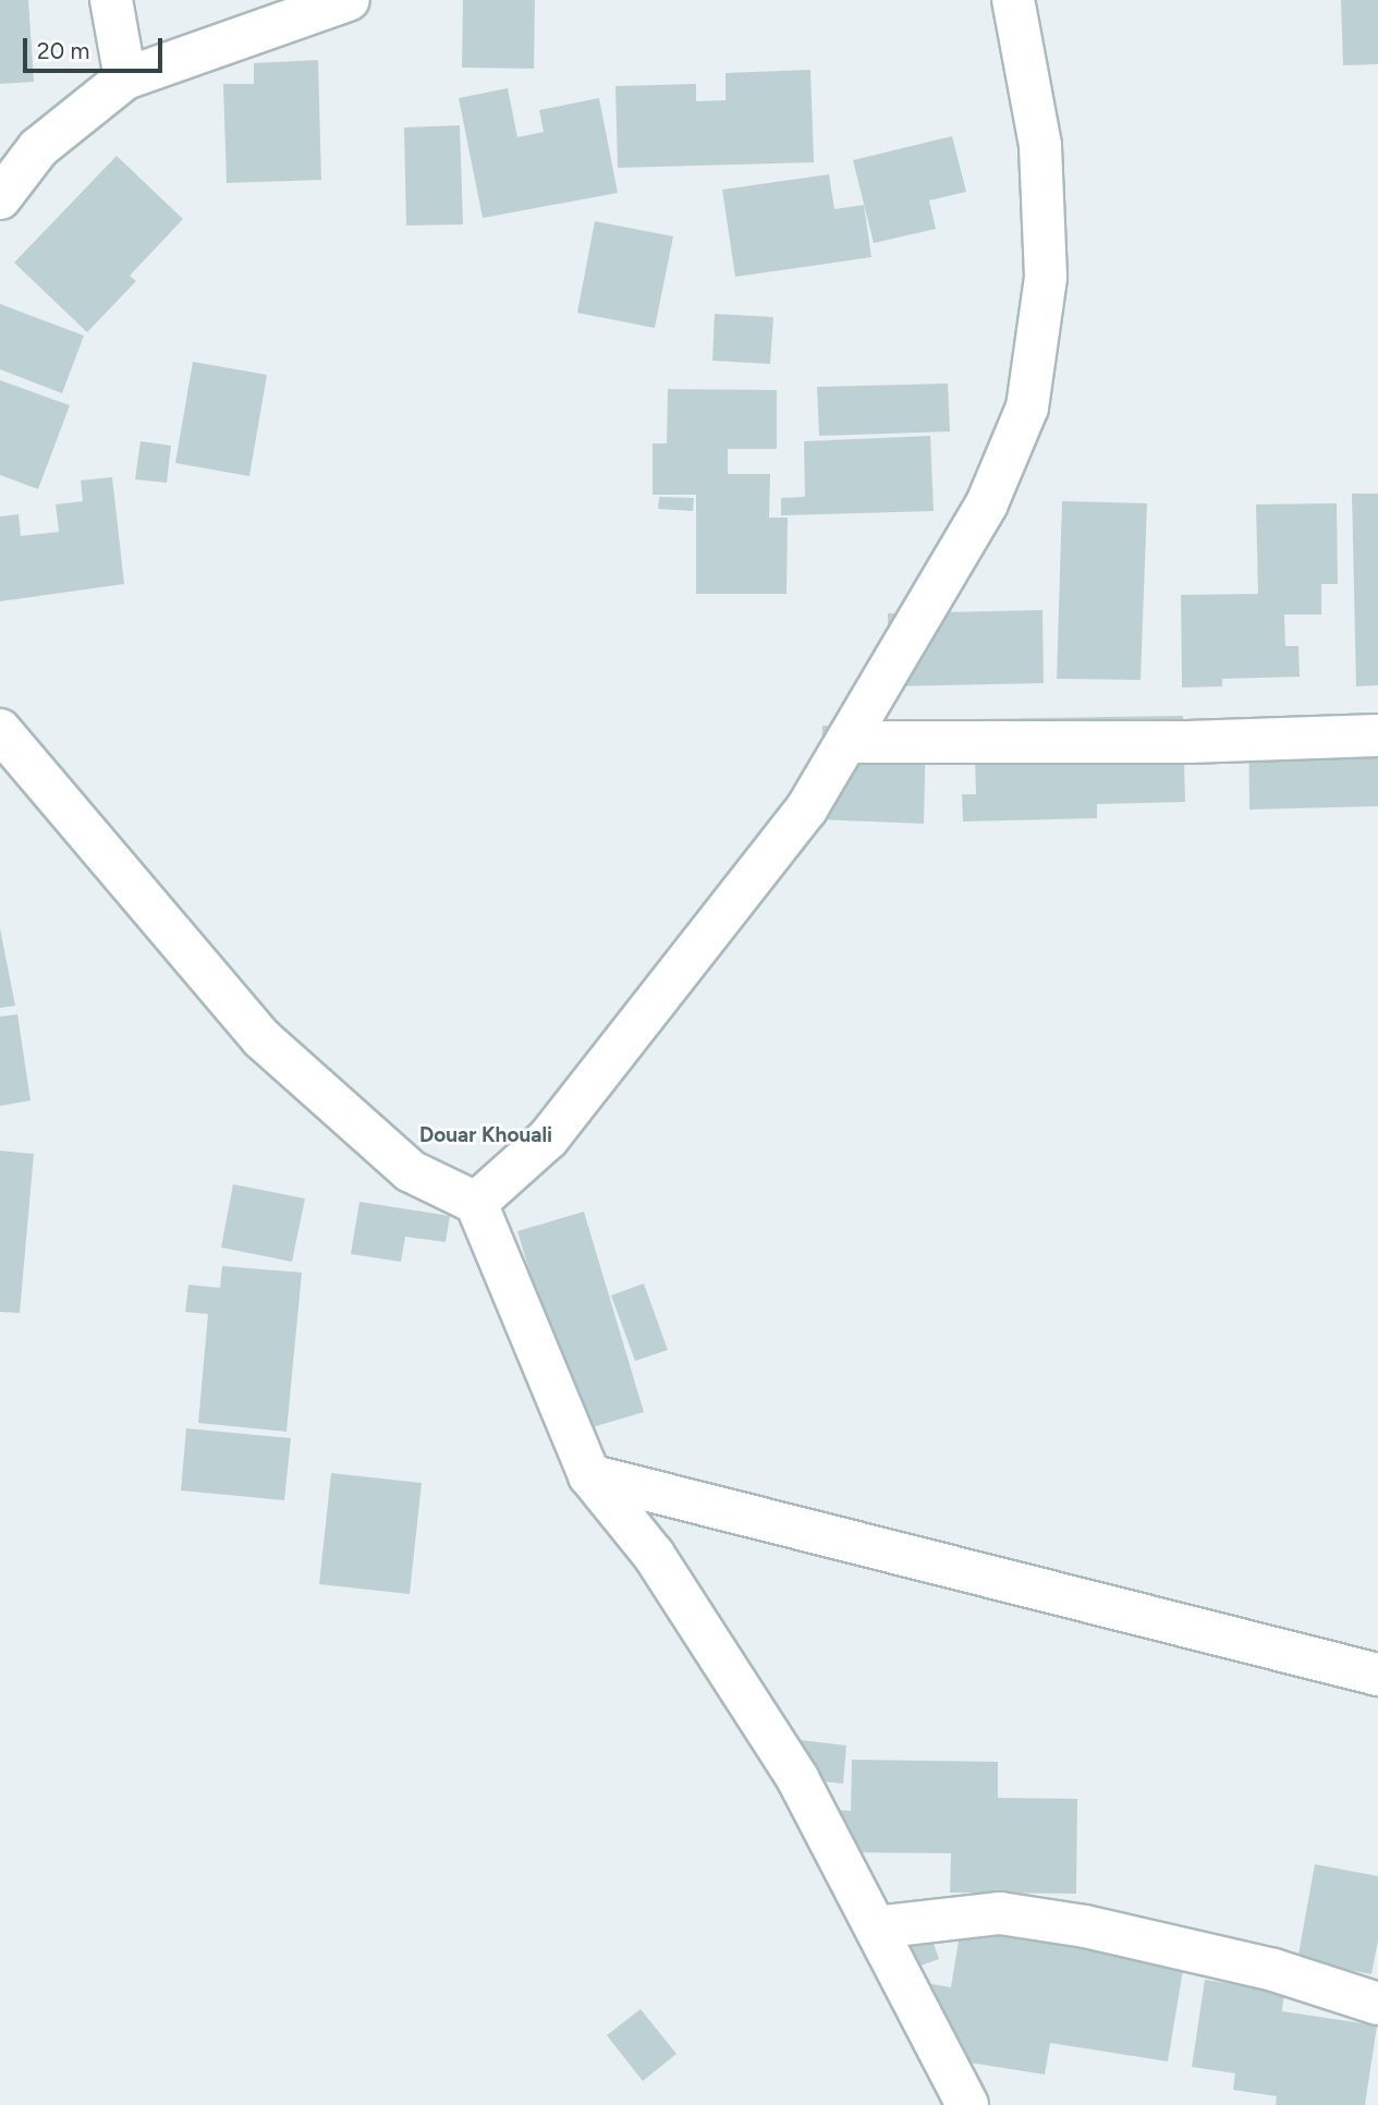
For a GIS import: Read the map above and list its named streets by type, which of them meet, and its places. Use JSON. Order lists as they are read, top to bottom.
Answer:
{
  "districts": ["Douar Khouali"],
  "scale_bar": "20 m"
}
